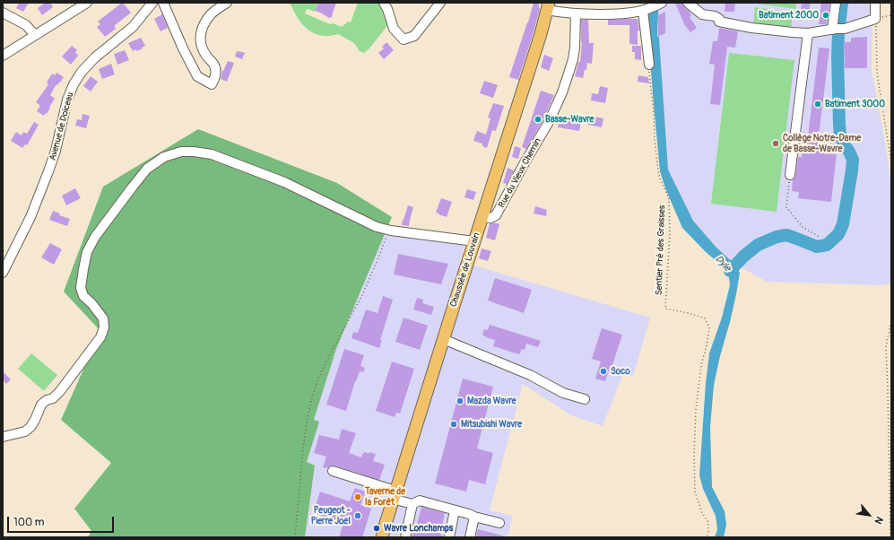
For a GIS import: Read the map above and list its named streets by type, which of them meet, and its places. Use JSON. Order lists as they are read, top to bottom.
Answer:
{
  "streets": {
    "main road": ["Chaussée de Louvain"],
    "street": ["Avenue de Doiceau", "Rue du Vieux Chemin"],
    "path": ["Sentier Pré des Graisses"]
  },
  "crossings": [
    ["Rue du Vieux Chemin", "Chaussée de Louvain"]
  ],
  "water": ["Dyle"],
  "places": [
    "Batiment 2000",
    "Batiment 3000",
    "Basse-Wavre",
    "Collège Notre-Dame de Basse-Wavre",
    "Soco",
    "Mazda Wavre",
    "Mitsubishi Wavre",
    "Taverne de la Forêt",
    "Peugeot - Pierre Joël",
    "Wavre Lonchamps"
  ],
  "scale_bar": "100 m",
  "north": "bottom right"
}
